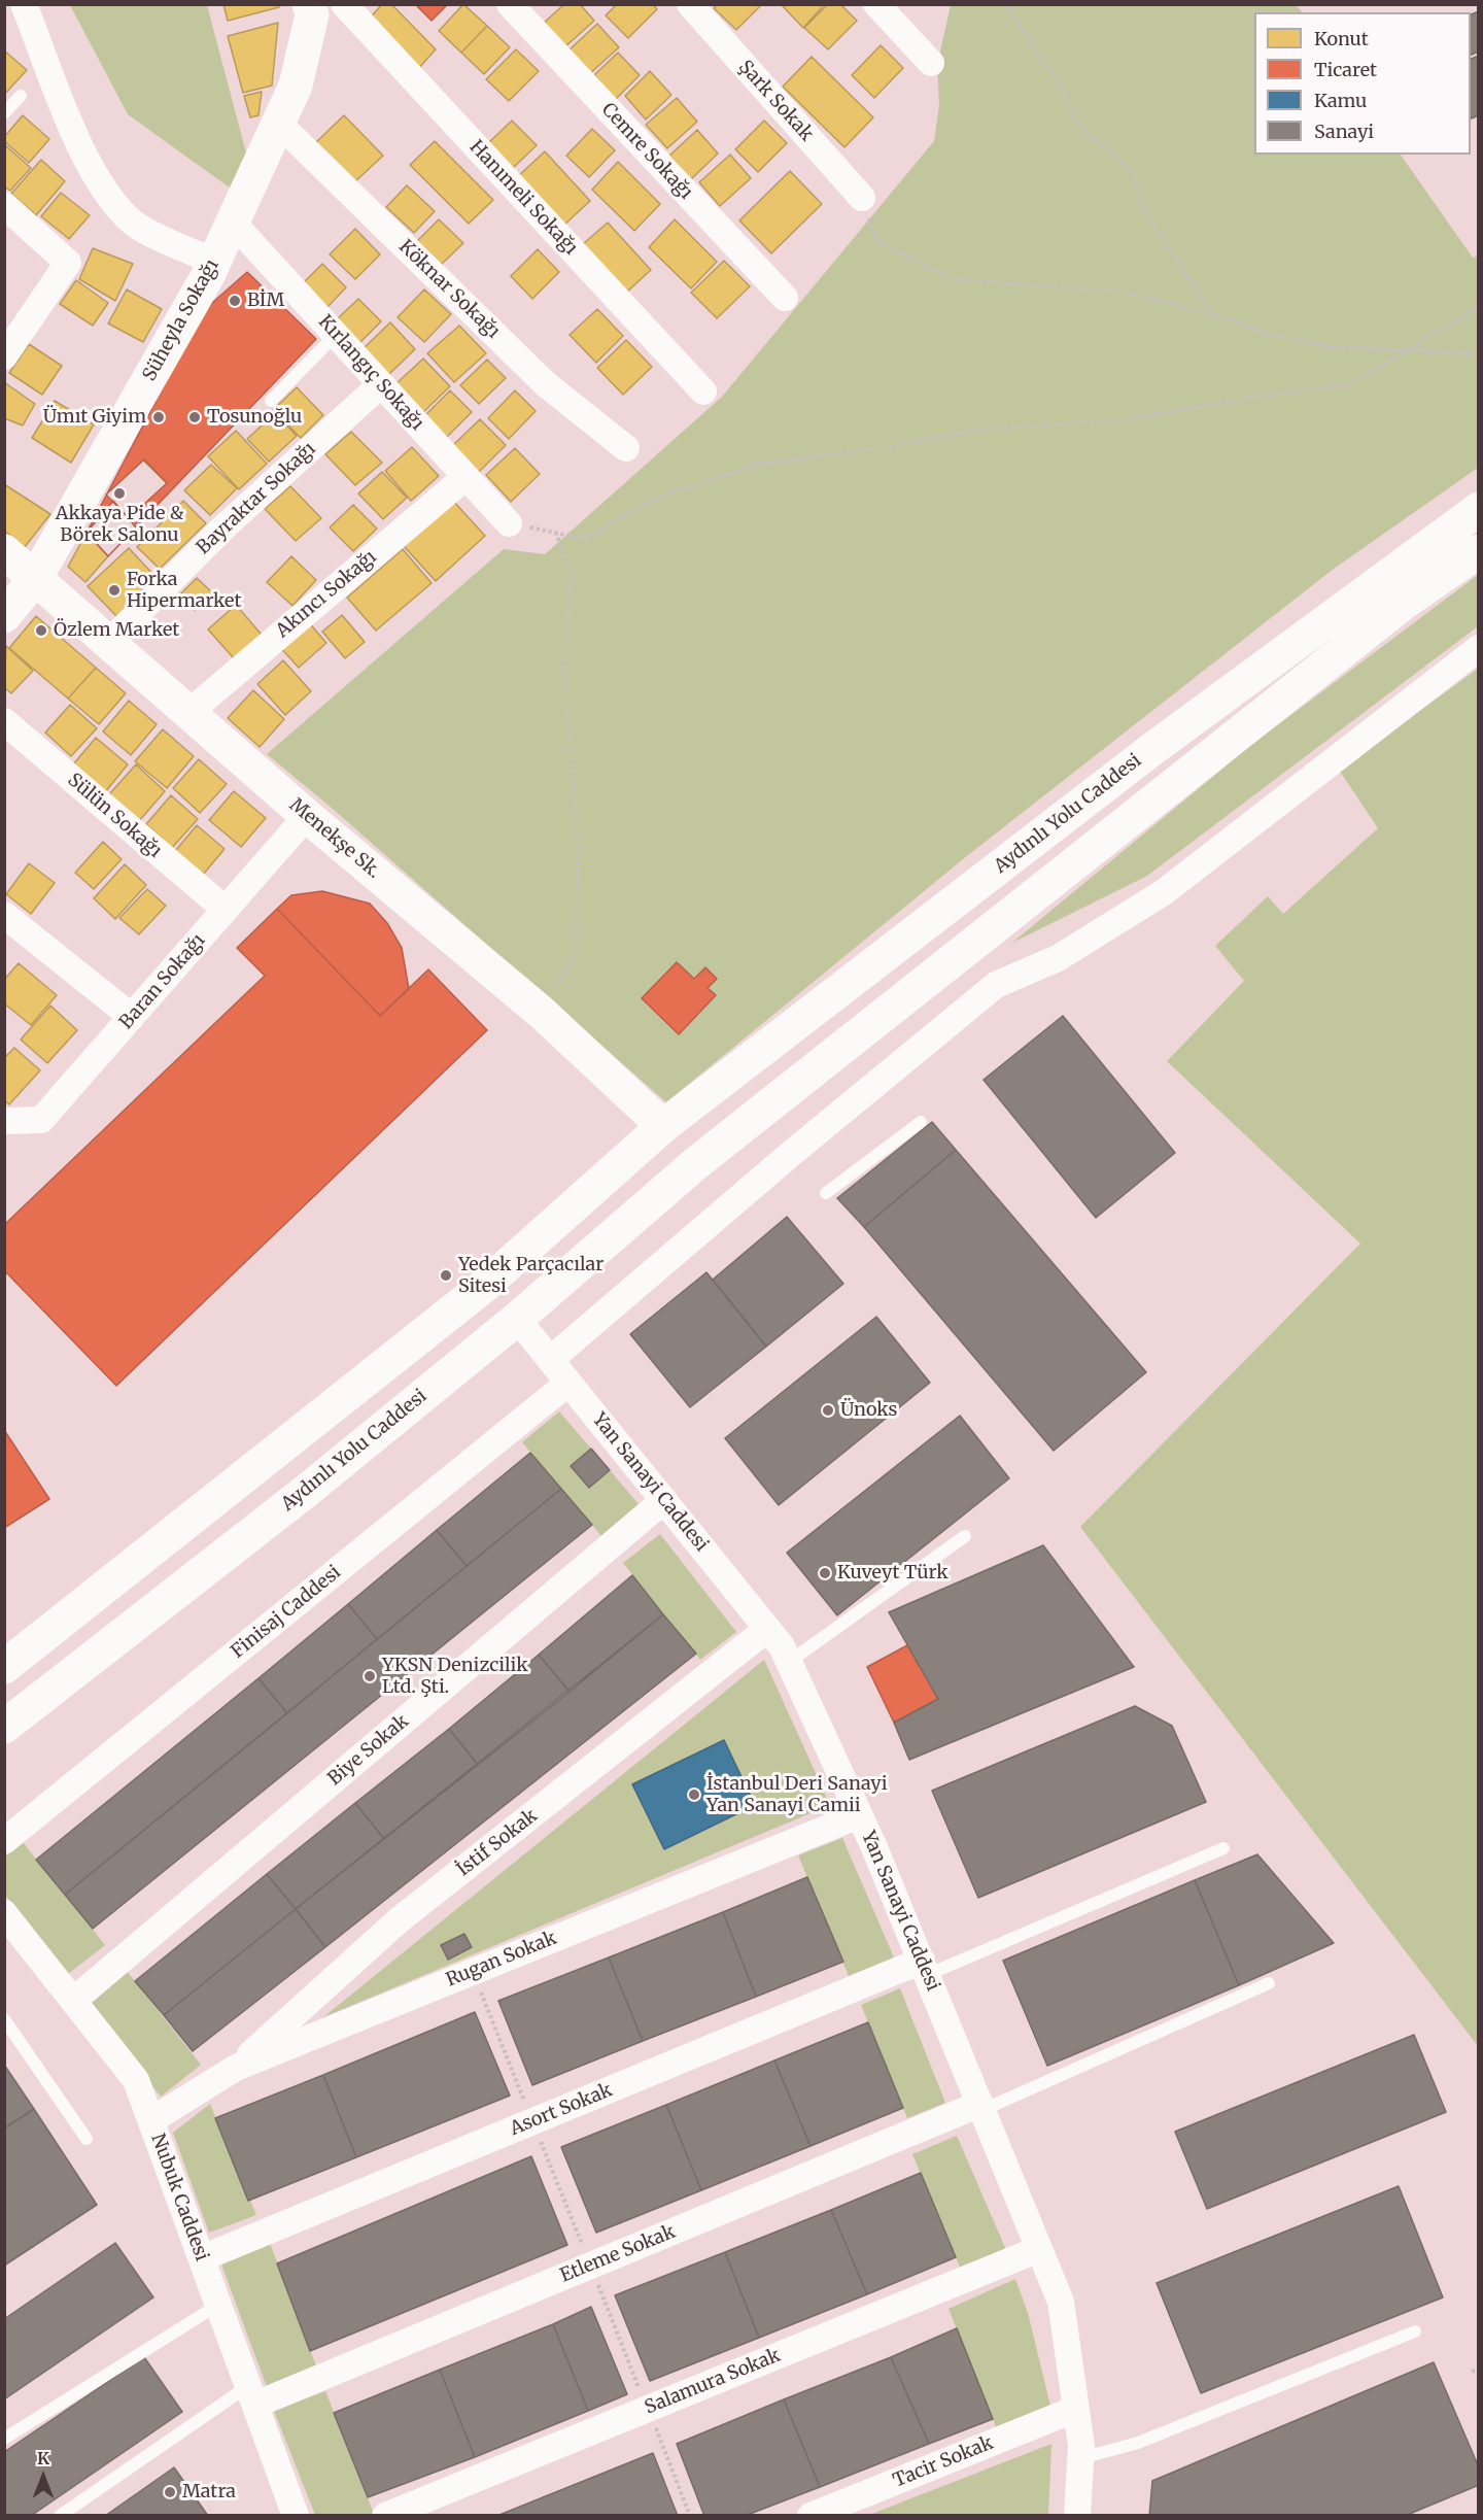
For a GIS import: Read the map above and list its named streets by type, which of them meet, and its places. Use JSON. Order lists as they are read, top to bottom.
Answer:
{
  "streets": {
    "main road": ["Süheyla Sokağı", "Aydınlı Yolu Caddesi", "Menekşe Sk."],
    "street": [
      "Şark Sokak",
      "Cemre Sokağı",
      "Hanımeli Sokağı",
      "Köknar Sokağı",
      "Kırlangıç Sokağı",
      "Bayraktar Sokağı",
      "Akıncı Sokağı",
      "Sülün Sokağı",
      "Baran Sokağı",
      "Yan Sanayi Caddesi",
      "Finisaj Caddesi",
      "Biye Sokak",
      "İstif Sokak",
      "Rugan Sokak",
      "Asort Sokak",
      "Nubuk Caddesi",
      "Etleme Sokak",
      "Salamura Sokak",
      "Tacir Sokak"
    ]
  },
  "crossings": [
    ["Hanımeli Sokağı", "Süheyla Sokağı"],
    ["Köknar Sokağı", "Süheyla Sokağı"],
    ["Süheyla Sokağı", "Kırlangıç Sokağı"],
    ["Süheyla Sokağı", "Menekşe Sk."],
    ["Kırlangıç Sokağı", "Bayraktar Sokağı"],
    ["Kırlangıç Sokağı", "Akıncı Sokağı"],
    ["Bayraktar Sokağı", "Menekşe Sk."],
    ["Akıncı Sokağı", "Menekşe Sk."],
    ["Aydınlı Yolu Caddesi", "Menekşe Sk."],
    ["Aydınlı Yolu Caddesi", "Yan Sanayi Caddesi"],
    ["Sülün Sokağı", "Baran Sokağı"],
    ["Menekşe Sk.", "Baran Sokağı"],
    ["Yan Sanayi Caddesi", "Finisaj Caddesi"],
    ["Yan Sanayi Caddesi", "Biye Sokak"],
    ["Yan Sanayi Caddesi", "İstif Sokak"],
    ["Yan Sanayi Caddesi", "Rugan Sokak"],
    ["Yan Sanayi Caddesi", "Asort Sokak"],
    ["Yan Sanayi Caddesi", "Etleme Sokak"],
    ["Yan Sanayi Caddesi", "Salamura Sokak"],
    ["Yan Sanayi Caddesi", "Tacir Sokak"],
    ["Biye Sokak", "Nubuk Caddesi"],
    ["İstif Sokak", "Rugan Sokak"],
    ["Rugan Sokak", "Nubuk Caddesi"],
    ["Asort Sokak", "Nubuk Caddesi"],
    ["Nubuk Caddesi", "Etleme Sokak"]
  ],
  "places": [
    "BİM",
    "Ümıt Giyim",
    "Tosunoğlu",
    "Akkaya Pide & Börek Salonu",
    "Forka Hipermarket",
    "Özlem Market",
    "Yedek Parçacılar Sitesi",
    "Ünoks",
    "Kuveyt Türk",
    "YKSN Denizcilik Ltd. Şti.",
    "İstanbul Deri Sanayi Yan Sanayi Camii",
    "Matra"
  ],
  "legend": [
    "Konut",
    "Ticaret",
    "Kamu",
    "Sanayi"
  ],
  "north": "top"
}
